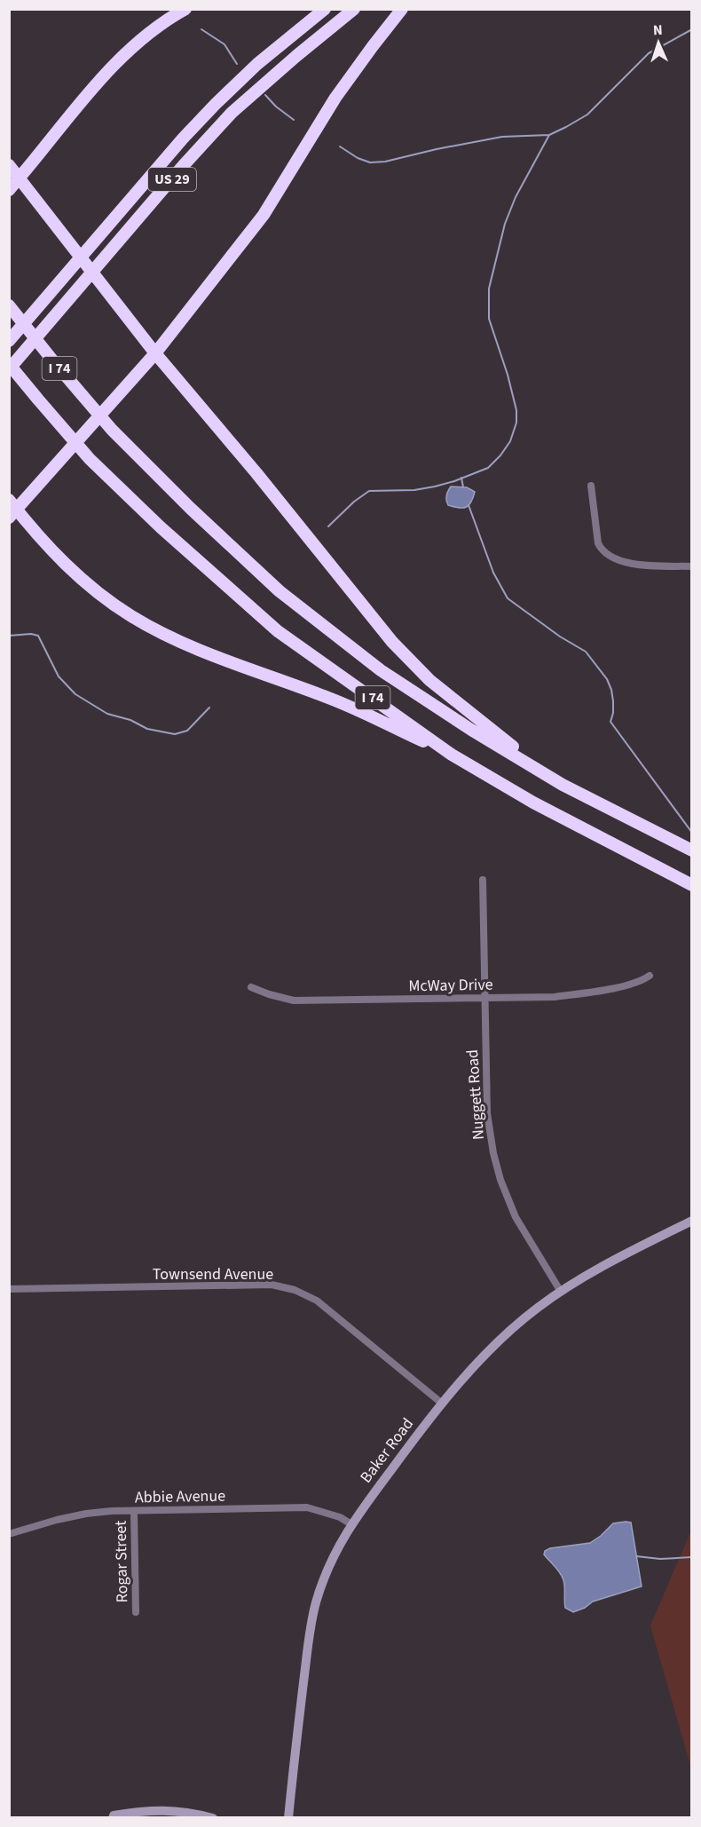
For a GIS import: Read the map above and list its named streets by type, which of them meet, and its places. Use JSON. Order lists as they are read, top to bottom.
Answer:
{
  "streets": {
    "highway": ["US 29", "I 74"],
    "street": [
      "McWay Drive",
      "Nuggett Road",
      "Townsend Avenue",
      "Baker Road",
      "Abbie Avenue",
      "Rogar Street"
    ]
  },
  "crossings": [
    ["McWay Drive", "Nuggett Road"],
    ["Nuggett Road", "Baker Road"],
    ["Townsend Avenue", "Baker Road"],
    ["Baker Road", "Abbie Avenue"],
    ["Abbie Avenue", "Rogar Street"]
  ],
  "north": "top"
}
